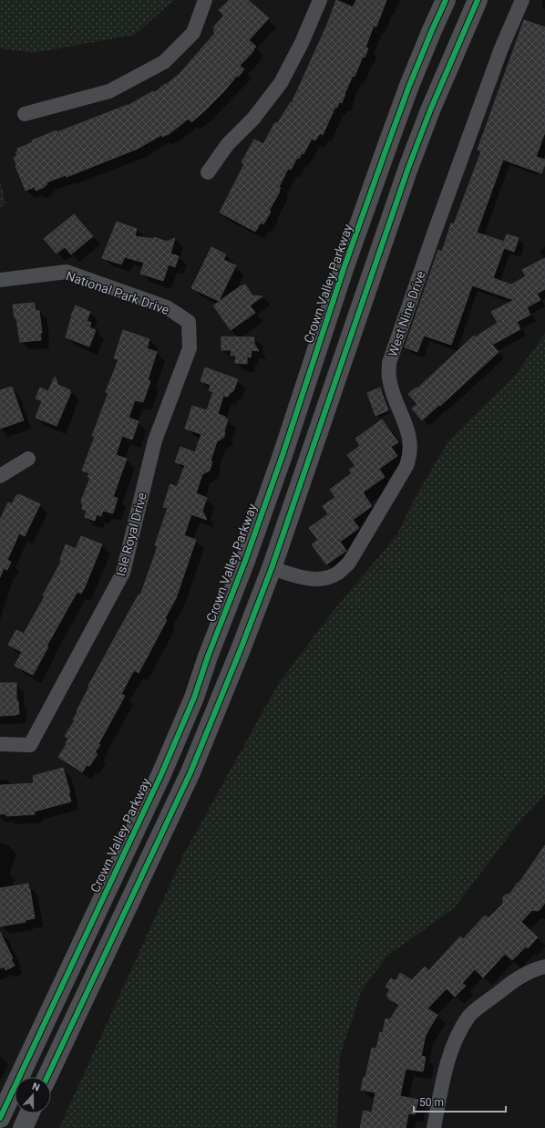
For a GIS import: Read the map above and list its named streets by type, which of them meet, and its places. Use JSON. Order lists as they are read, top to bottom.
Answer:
{
  "streets": {
    "main road": ["Crown Valley Parkway"],
    "street": ["National Park Drive", "West Nine Drive", "Isle Royal Drive"]
  },
  "crossings": [
    ["National Park Drive", "Isle Royal Drive"]
  ],
  "scale_bar": "50 m",
  "north": "top"
}
